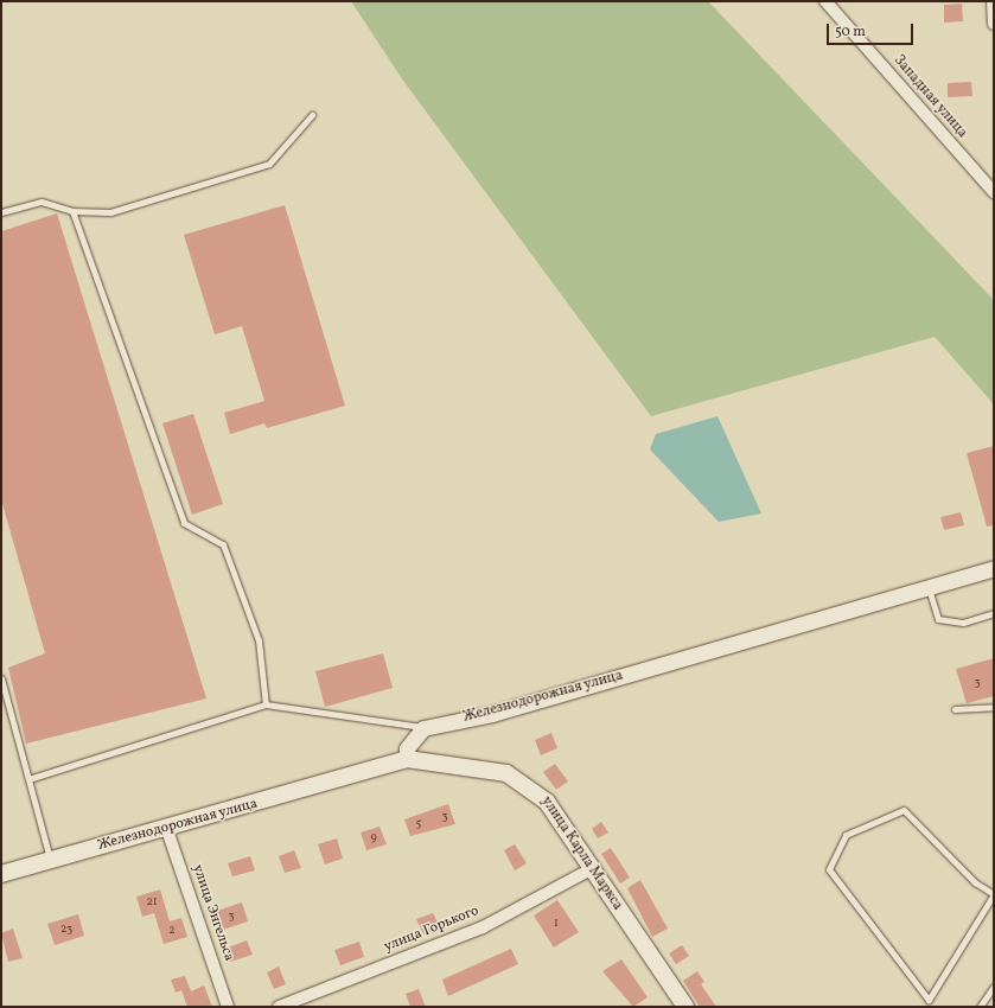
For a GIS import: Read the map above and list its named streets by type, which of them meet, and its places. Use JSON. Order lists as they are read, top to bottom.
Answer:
{
  "streets": {
    "main road": ["Железнодорожная улица", "улица Карла Маркса"],
    "street": ["Западная улица", "улица Энгельса", "улица Горького"]
  },
  "crossings": [
    ["Железнодорожная улица", "улица Карла Маркса"],
    ["Железнодорожная улица", "улица Энгельса"],
    ["улица Карла Маркса", "улица Горького"]
  ],
  "house_numbers": [
    "3",
    "3",
    "5",
    "9",
    "21",
    "3",
    "1",
    "23",
    "2"
  ],
  "scale_bar": "50 m"
}
